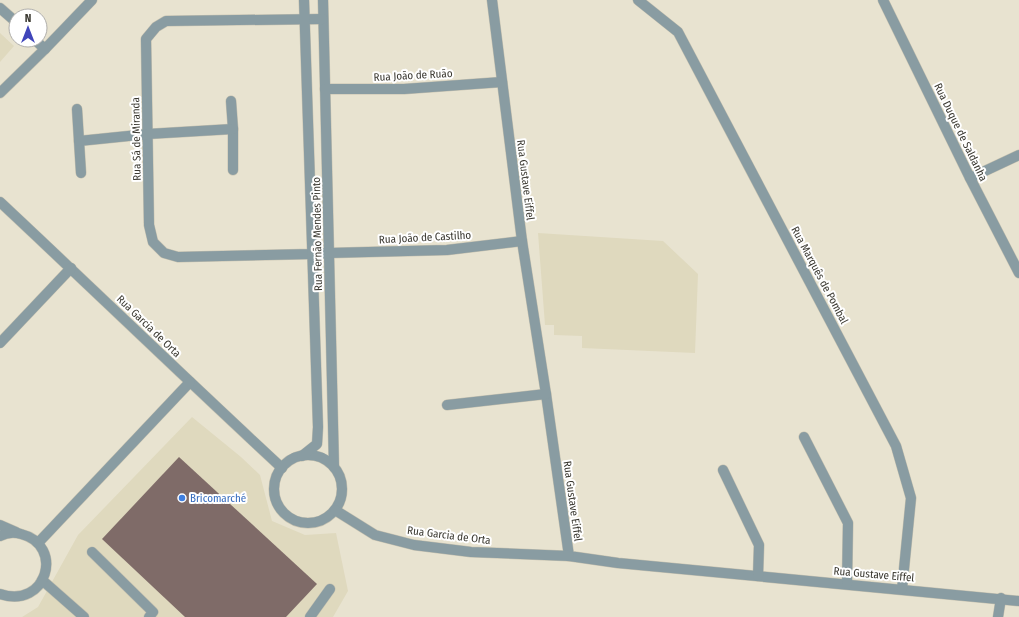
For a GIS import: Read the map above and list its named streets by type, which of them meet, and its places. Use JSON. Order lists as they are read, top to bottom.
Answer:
{
  "streets": {
    "street": [
      "Rua João de Ruão",
      "Rua Duque de Saldanha",
      "Rua Sá de Miranda",
      "Rua Gustave Eiffel",
      "Rua Fernão Mendes Pinto",
      "Rua João de Castilho",
      "Rua Marquês de Pombal",
      "Rua Garcia de Orta"
    ]
  },
  "crossings": [
    ["Rua João de Ruão", "Rua Gustave Eiffel"],
    ["Rua João de Ruão", "Rua Fernão Mendes Pinto"],
    ["Rua Sá de Miranda", "Rua Fernão Mendes Pinto"],
    ["Rua Sá de Miranda", "Rua João de Castilho"],
    ["Rua Gustave Eiffel", "Rua João de Castilho"],
    ["Rua Gustave Eiffel", "Rua Marquês de Pombal"],
    ["Rua Gustave Eiffel", "Rua Garcia de Orta"],
    ["Rua Fernão Mendes Pinto", "Rua João de Castilho"],
    ["Rua Fernão Mendes Pinto", "Rua Garcia de Orta"]
  ],
  "places": ["Bricomarché"],
  "north": "top"
}
